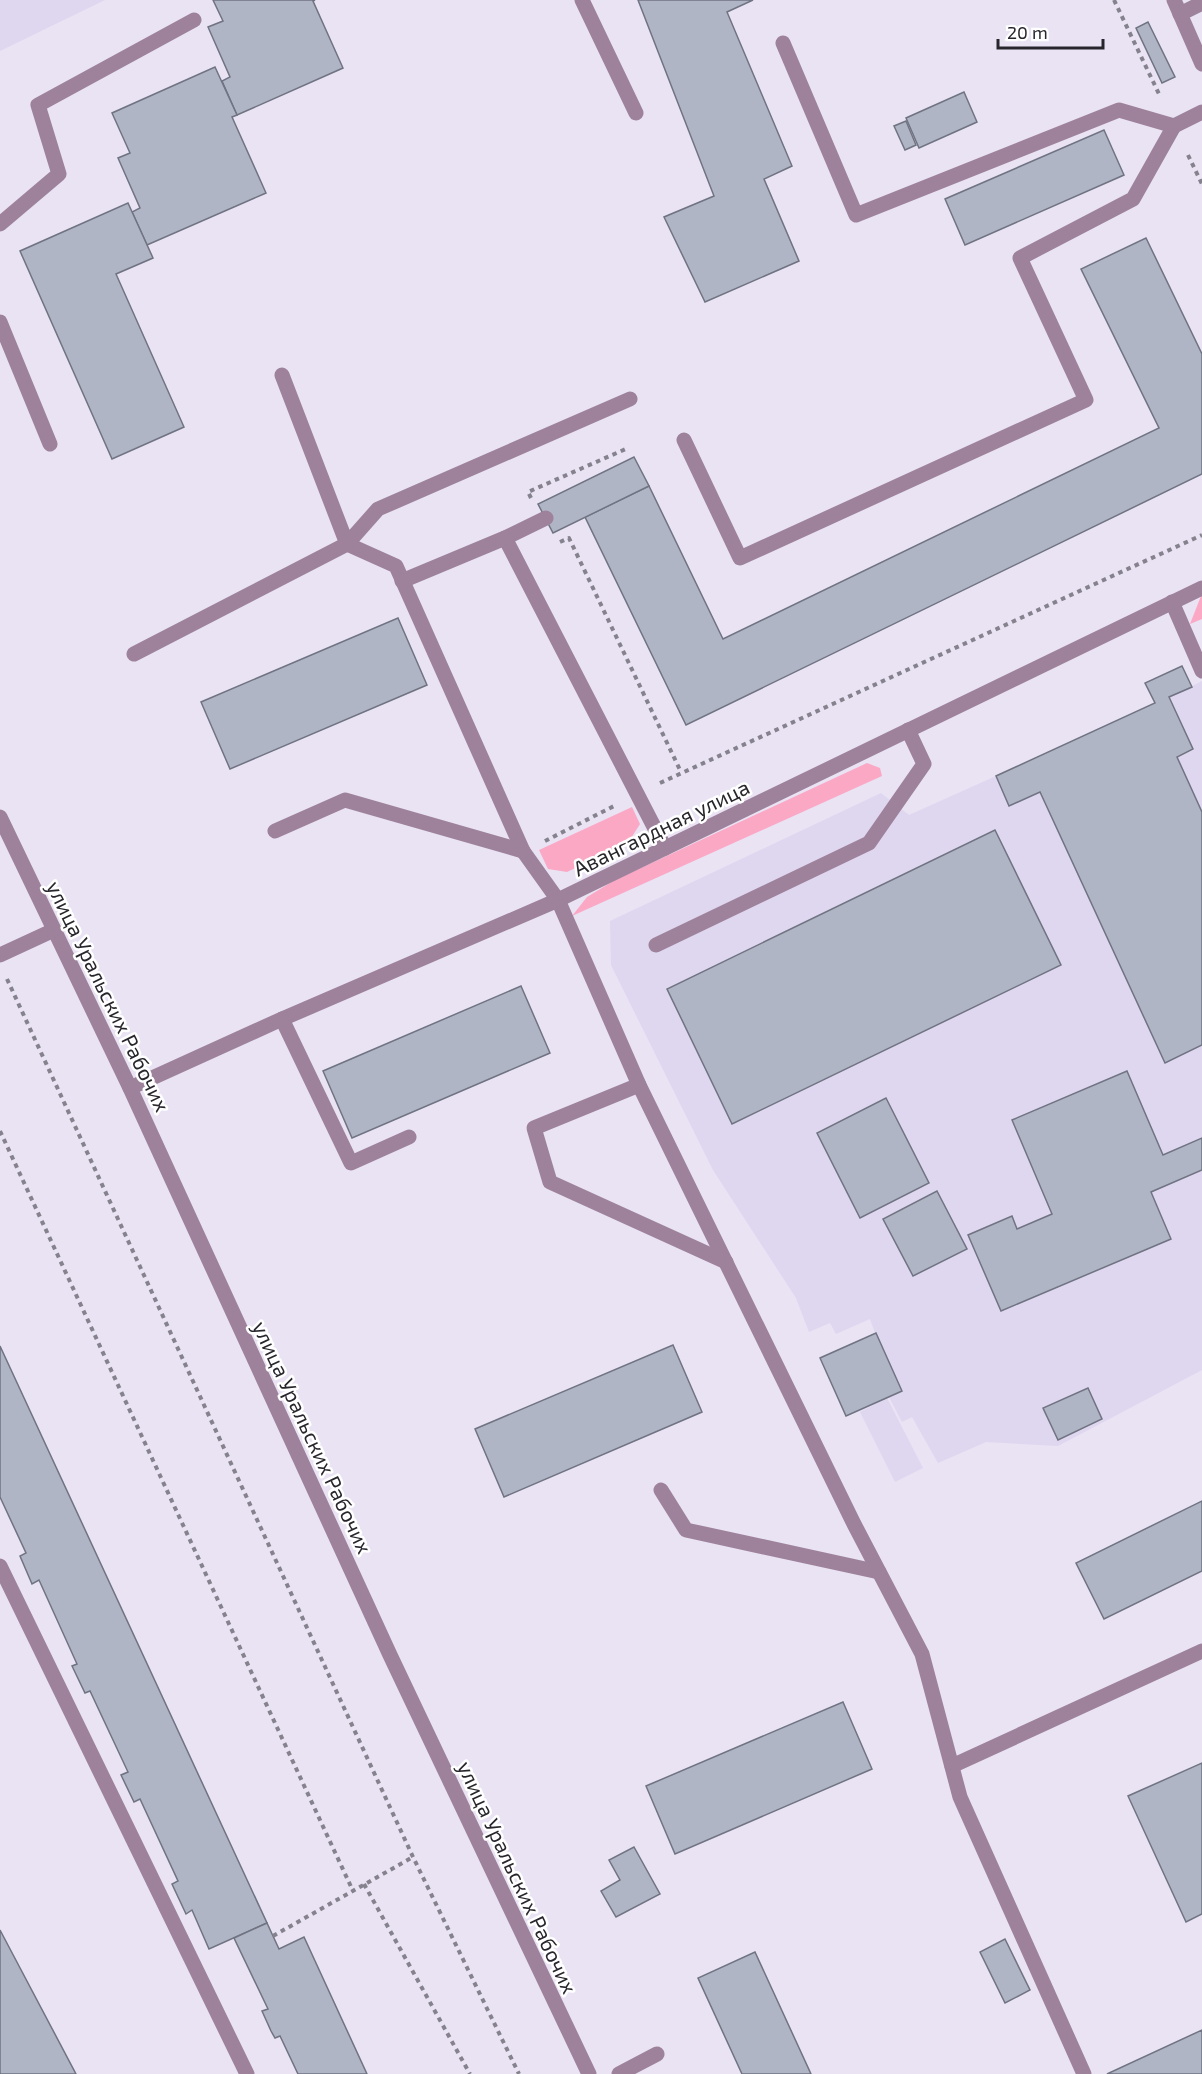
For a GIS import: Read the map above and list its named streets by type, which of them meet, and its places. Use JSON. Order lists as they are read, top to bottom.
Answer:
{
  "streets": {
    "street": ["Авангардная улица", "улица Уральских Рабочих"]
  },
  "crossings": [
    ["Авангардная улица", "улица Уральских Рабочих"]
  ],
  "scale_bar": "20 m"
}
